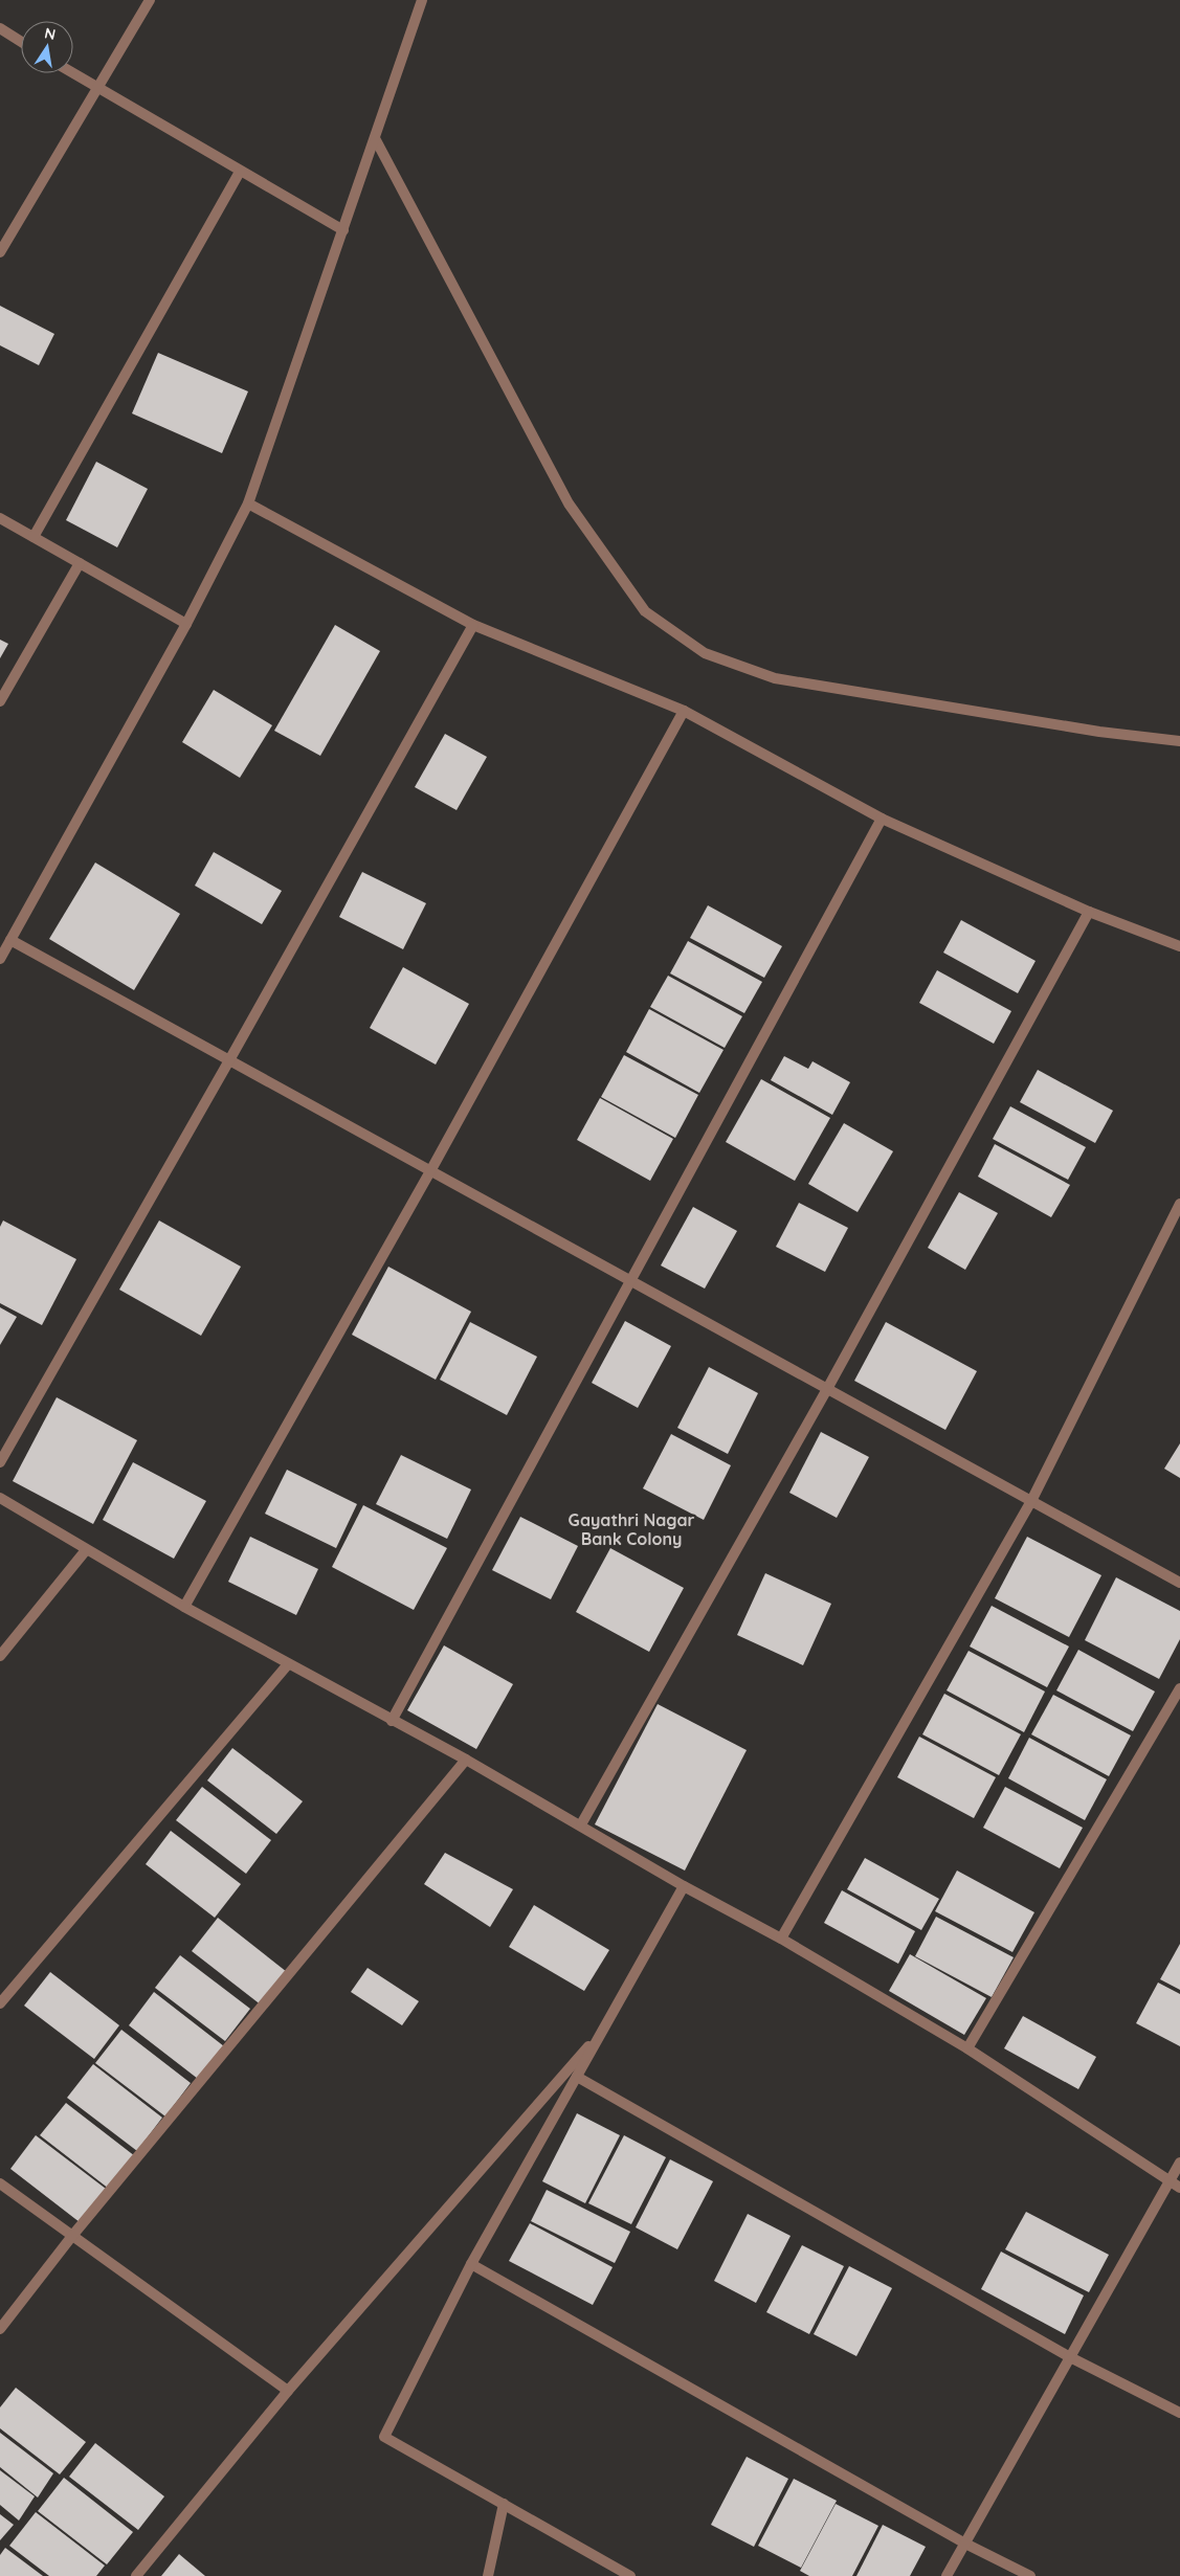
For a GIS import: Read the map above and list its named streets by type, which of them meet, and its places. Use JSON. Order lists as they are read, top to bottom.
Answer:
{
  "districts": ["Gayathri Nagar Bank Colony"],
  "north": "top"
}
